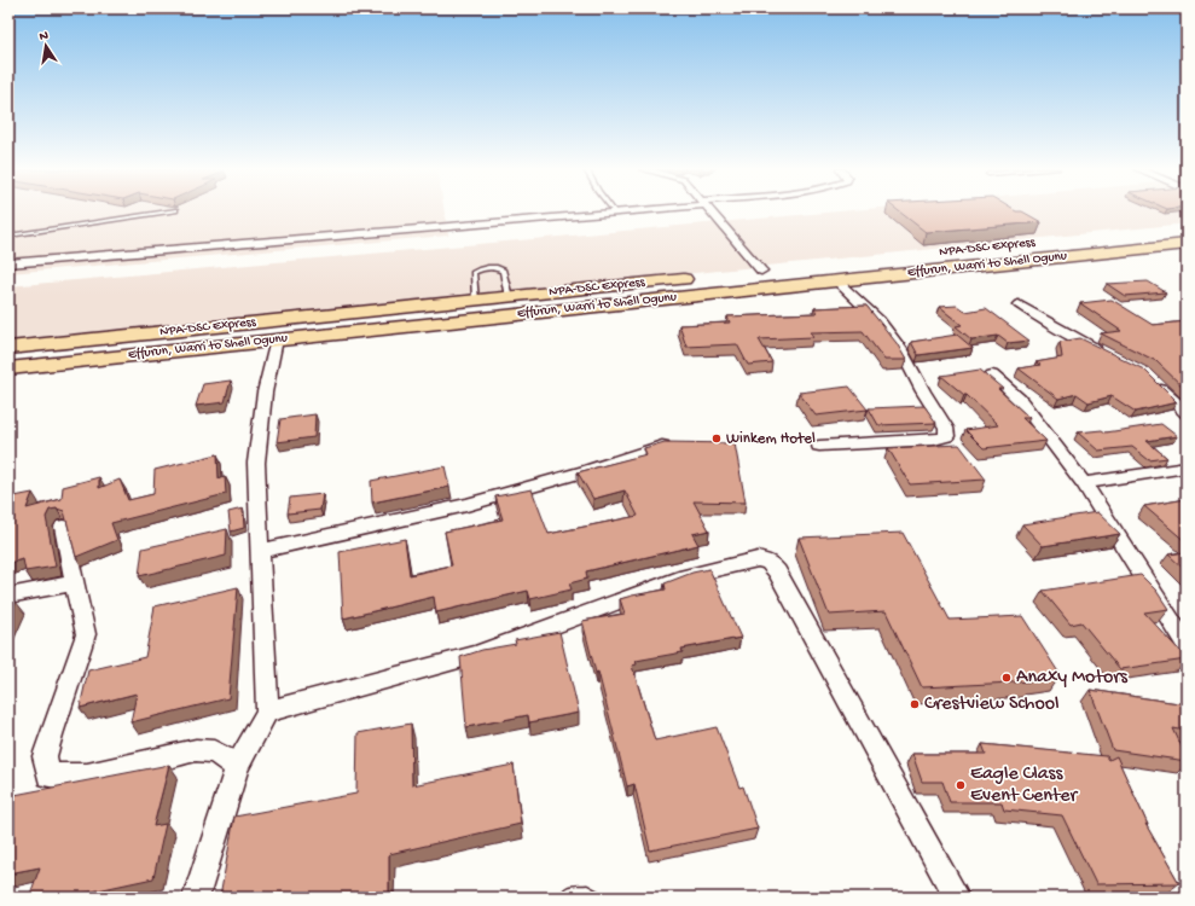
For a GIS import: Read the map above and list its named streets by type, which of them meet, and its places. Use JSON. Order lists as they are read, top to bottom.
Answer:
{
  "streets": {
    "main road": ["NPA-DSC Express", "Effurun, Warri to Shell Ogunu"]
  },
  "places": [
    "Winkem Hotel",
    "Anaxy Motors",
    "Crestview School",
    "Eagle Class Event Center"
  ],
  "north": "top"
}
